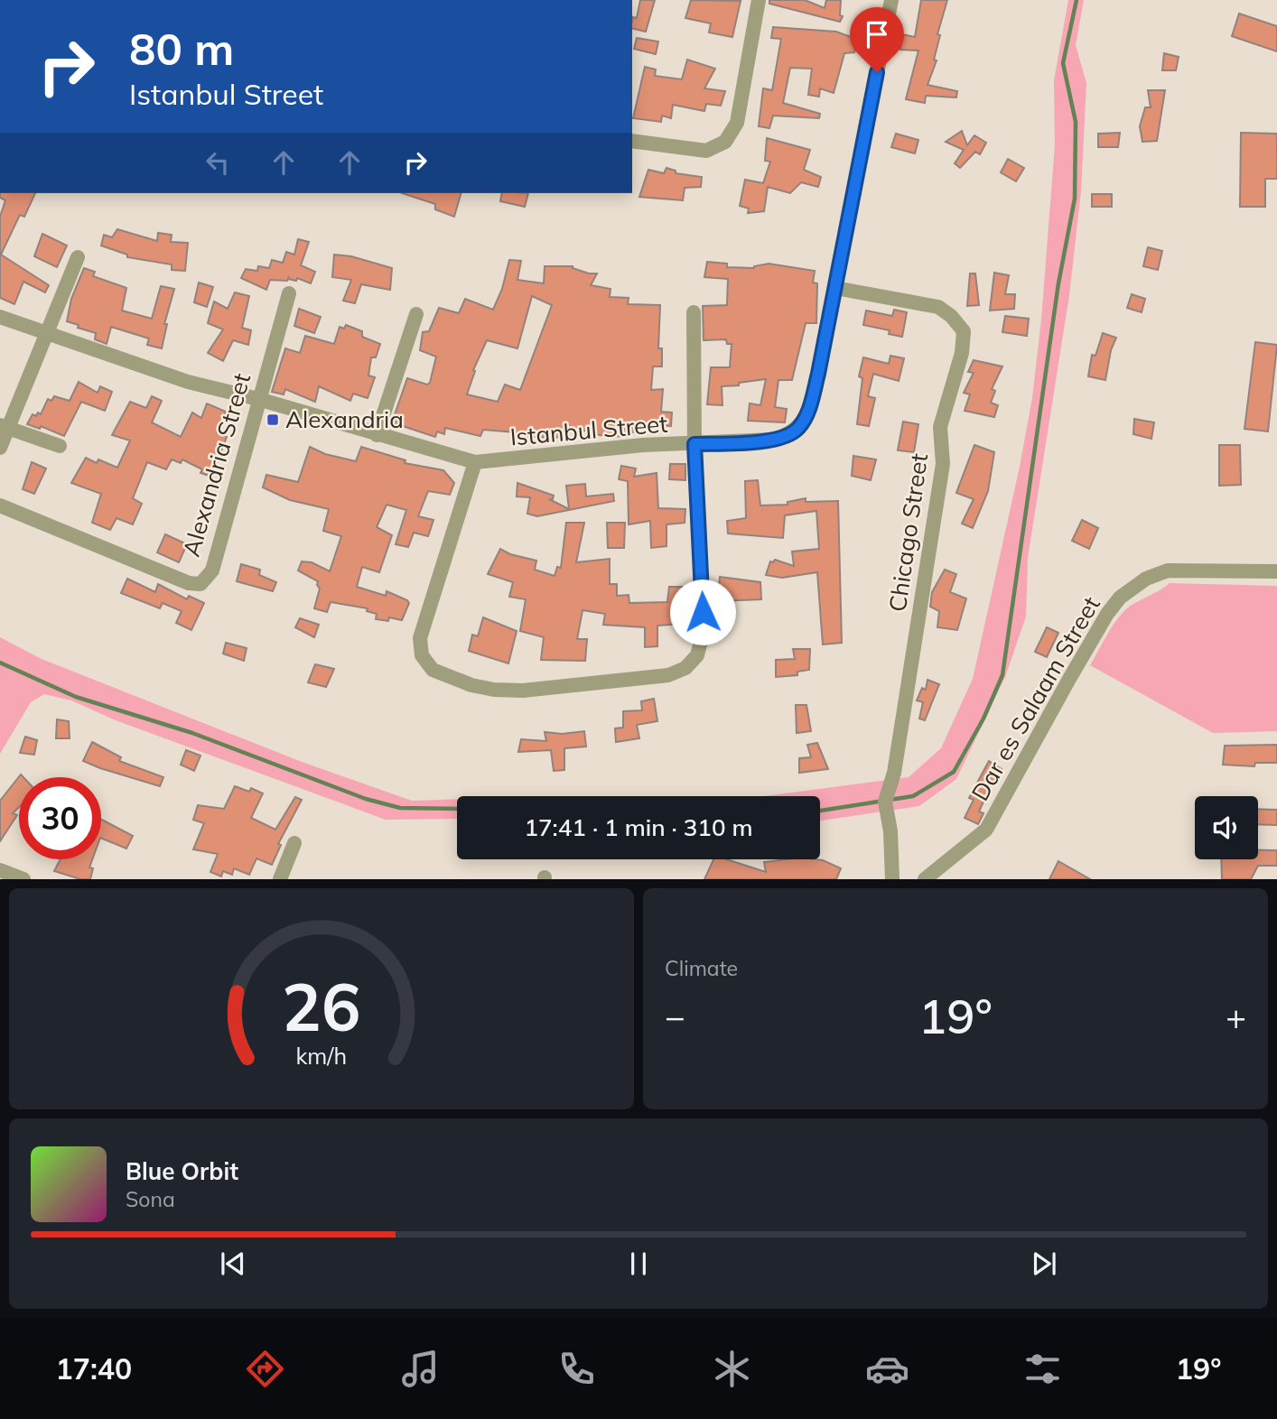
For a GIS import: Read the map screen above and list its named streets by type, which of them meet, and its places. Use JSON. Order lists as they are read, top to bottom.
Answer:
{
  "streets": {
    "street": [
      "Istanbul Street",
      "Alexandria Street",
      "Chicago Street",
      "Dar es Salaam Street"
    ]
  },
  "crossings": [
    ["Istanbul Street", "Alexandria Street"],
    ["Istanbul Street", "Chicago Street"]
  ],
  "places": {
    "transit": ["Alexandria"]
  },
  "page": {
    "turn": ["80 m", "Istanbul Street"],
    "limit": "30",
    "trip": "17:41 · 1 min · 310 m",
    "tile": "Climate",
    "heat": ["−", "19°", "+"],
    "song": ["Blue Orbit", "Sona"],
    "tabs": ["17:40", "19°"],
    "gauge": ["26", "km/h"]
  }
}
